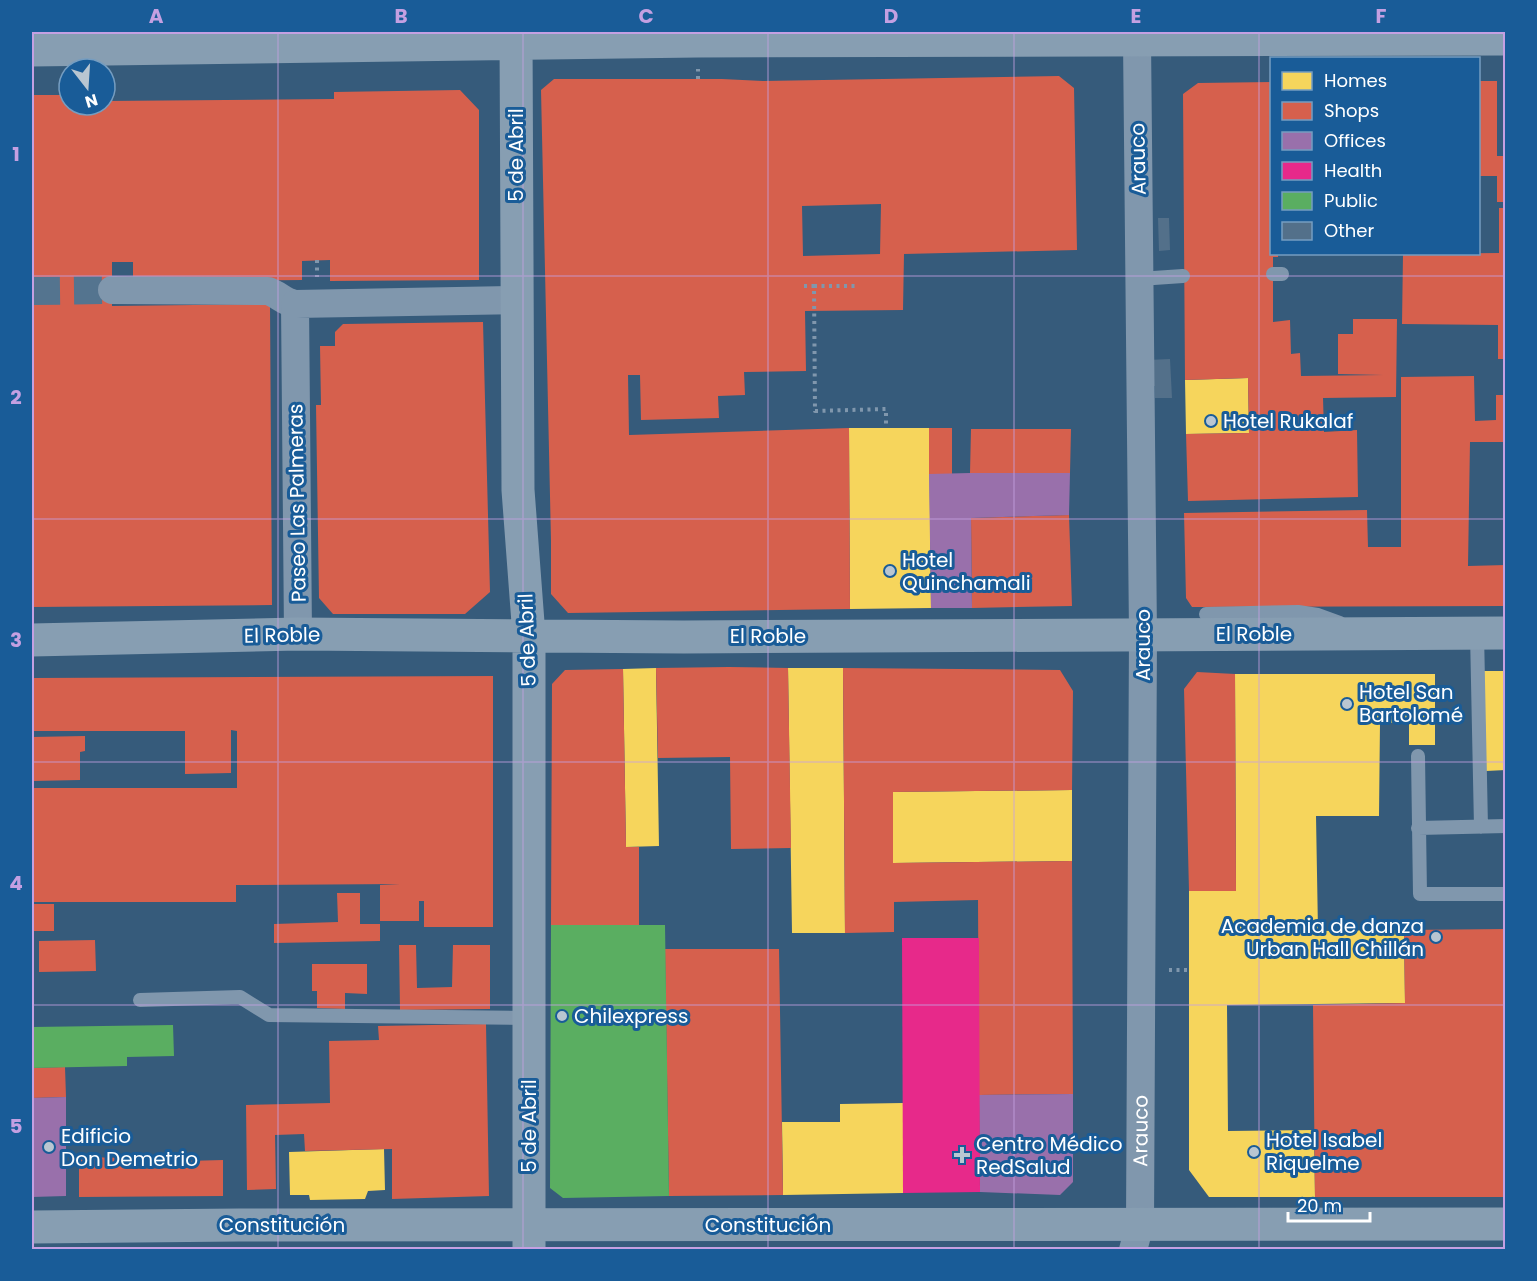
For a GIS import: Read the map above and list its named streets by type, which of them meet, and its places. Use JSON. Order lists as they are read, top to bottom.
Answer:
{
  "streets": {
    "street": [
      "5 de Abril",
      "Arauco",
      "Paseo Las Palmeras",
      "El Roble",
      "Constitución"
    ]
  },
  "crossings": [
    ["5 de Abril", "El Roble"],
    ["5 de Abril", "Constitución"],
    ["Arauco", "El Roble"],
    ["Arauco", "Constitución"],
    ["Paseo Las Palmeras", "El Roble"]
  ],
  "places": {
    "other": [
      "Hotel Rukalaf",
      "Hotel Quinchamali",
      "Hotel San Bartolomé",
      "Academia de danza Urban Hall Chillán",
      "Chilexpress",
      "Edificio Don Demetrio",
      "Hotel Isabel Riquelme"
    ],
    "health": ["Centro Médico RedSalud"]
  },
  "legend": [
    "Homes",
    "Shops",
    "Offices",
    "Health",
    "Public",
    "Other"
  ],
  "scale_bar": "20 m",
  "north": "bottom",
  "grid": {
    "columns": [
      "A",
      "B",
      "C",
      "D",
      "E",
      "F"
    ],
    "rows": [
      "1",
      "2",
      "3",
      "4",
      "5"
    ]
  }
}
